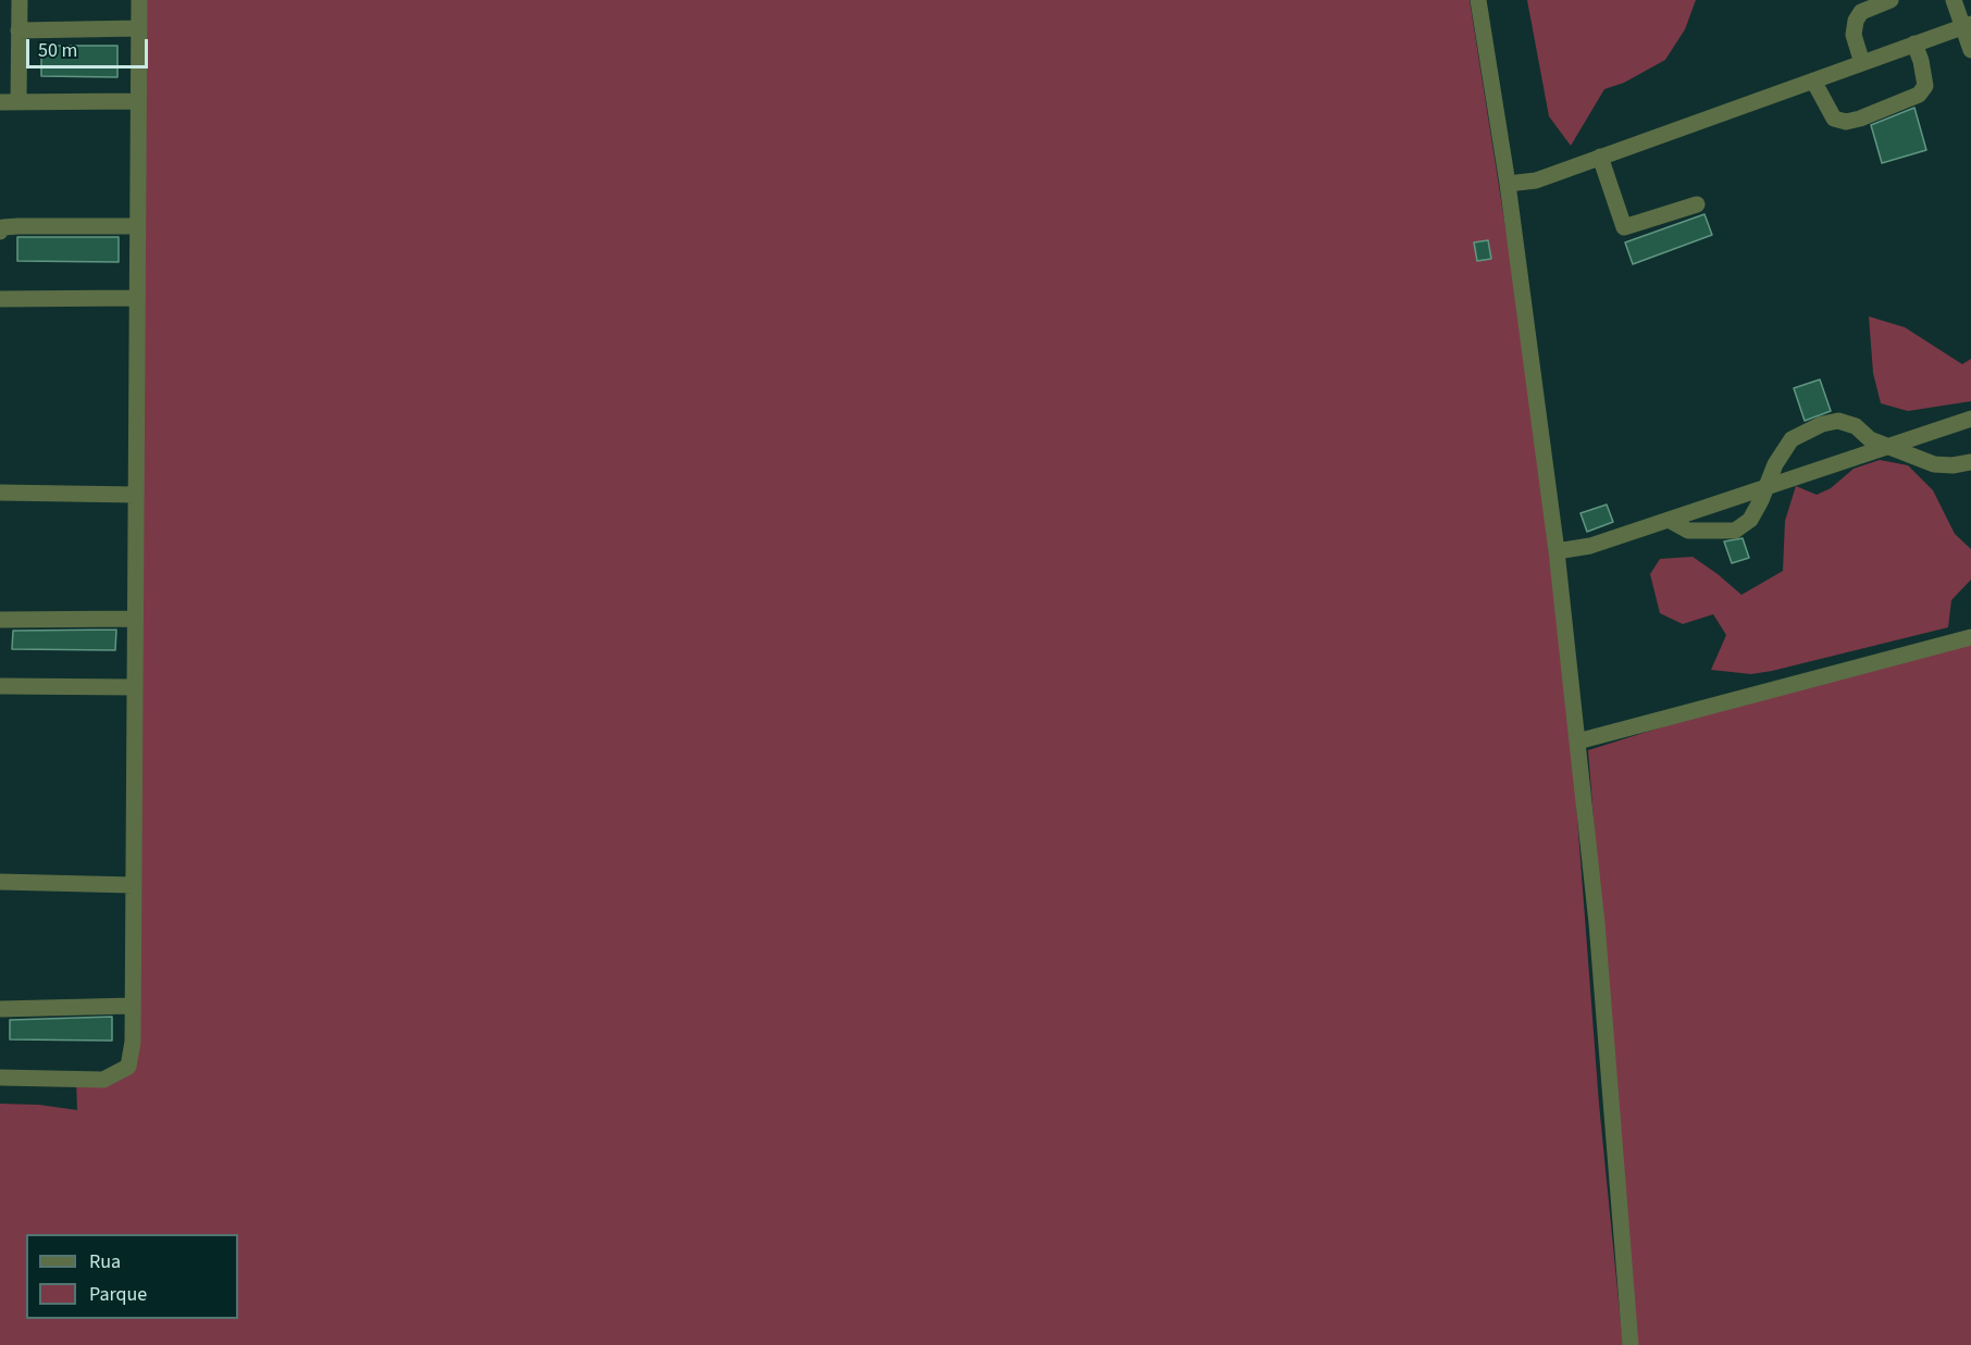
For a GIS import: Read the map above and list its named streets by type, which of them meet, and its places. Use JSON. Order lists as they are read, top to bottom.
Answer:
{
  "legend": ["Rua", "Parque"],
  "scale_bar": "50 m"
}
